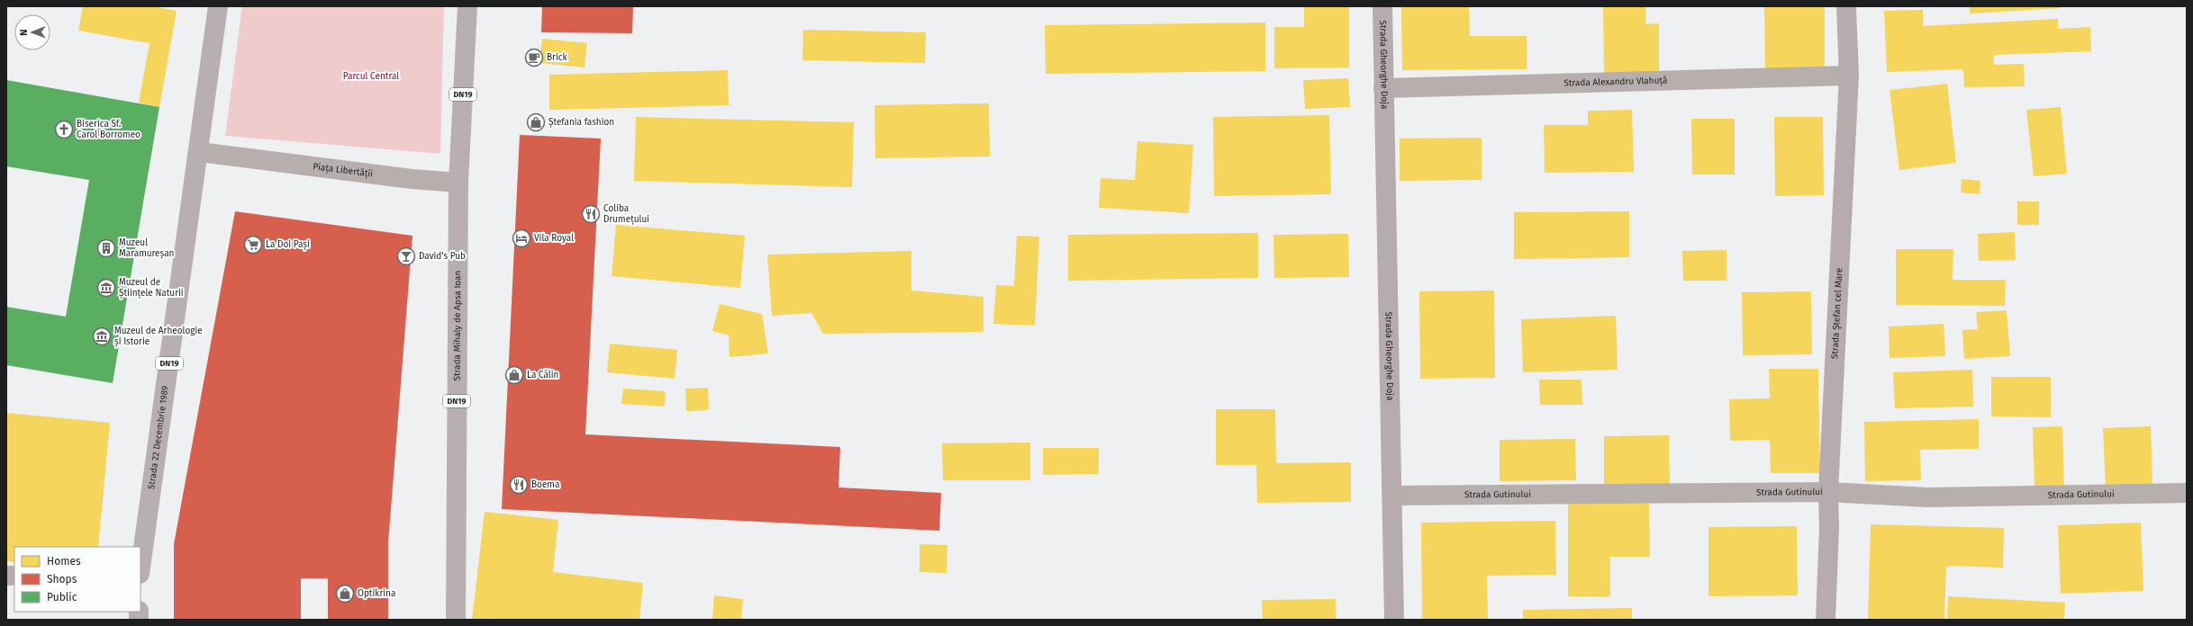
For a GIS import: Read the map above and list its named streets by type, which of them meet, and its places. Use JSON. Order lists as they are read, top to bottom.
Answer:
{
  "streets": {
    "main road": [
      "Strada Gheorghe Doja",
      "DN19",
      "Strada Ștefan cel Mare",
      "Strada Mihaly de Apsa Ioan",
      "Strada 22 Decembrie 1989"
    ],
    "street": ["Strada Alexandru Vlahuță", "Piața Libertății", "Strada Gutinului"]
  },
  "crossings": [
    ["Strada Gheorghe Doja", "Strada Alexandru Vlahuță"],
    ["Strada Gheorghe Doja", "Strada Gutinului"],
    ["Strada Alexandru Vlahuță", "Strada Ștefan cel Mare"],
    ["DN19", "Piața Libertății"],
    ["DN19", "Strada Mihaly de Apsa Ioan"],
    ["DN19", "Strada 22 Decembrie 1989"],
    ["Piața Libertății", "Strada Mihaly de Apsa Ioan"],
    ["Piața Libertății", "Strada 22 Decembrie 1989"],
    ["Strada Ștefan cel Mare", "Strada Gutinului"]
  ],
  "parks": ["Parcul Central"],
  "places": {
    "cafe": ["Brick"],
    "shop": ["Ștefania fashion", "La Călin", "Optikrina"],
    "church": ["Biserica Sf. Carol Borromeo"],
    "restaurant": ["Coliba Drumețului", "Boema"],
    "hotel": ["Vila Royal"],
    "supermarket": ["La Doi Pași"],
    "building": ["Muzeul Maramureșan"],
    "bar": ["David's Pub"],
    "museum": ["Muzeul de Științele Naturii", "Muzeul de Arheologie și Istorie"]
  },
  "legend": ["Homes", "Shops", "Public"],
  "north": "left"
}
